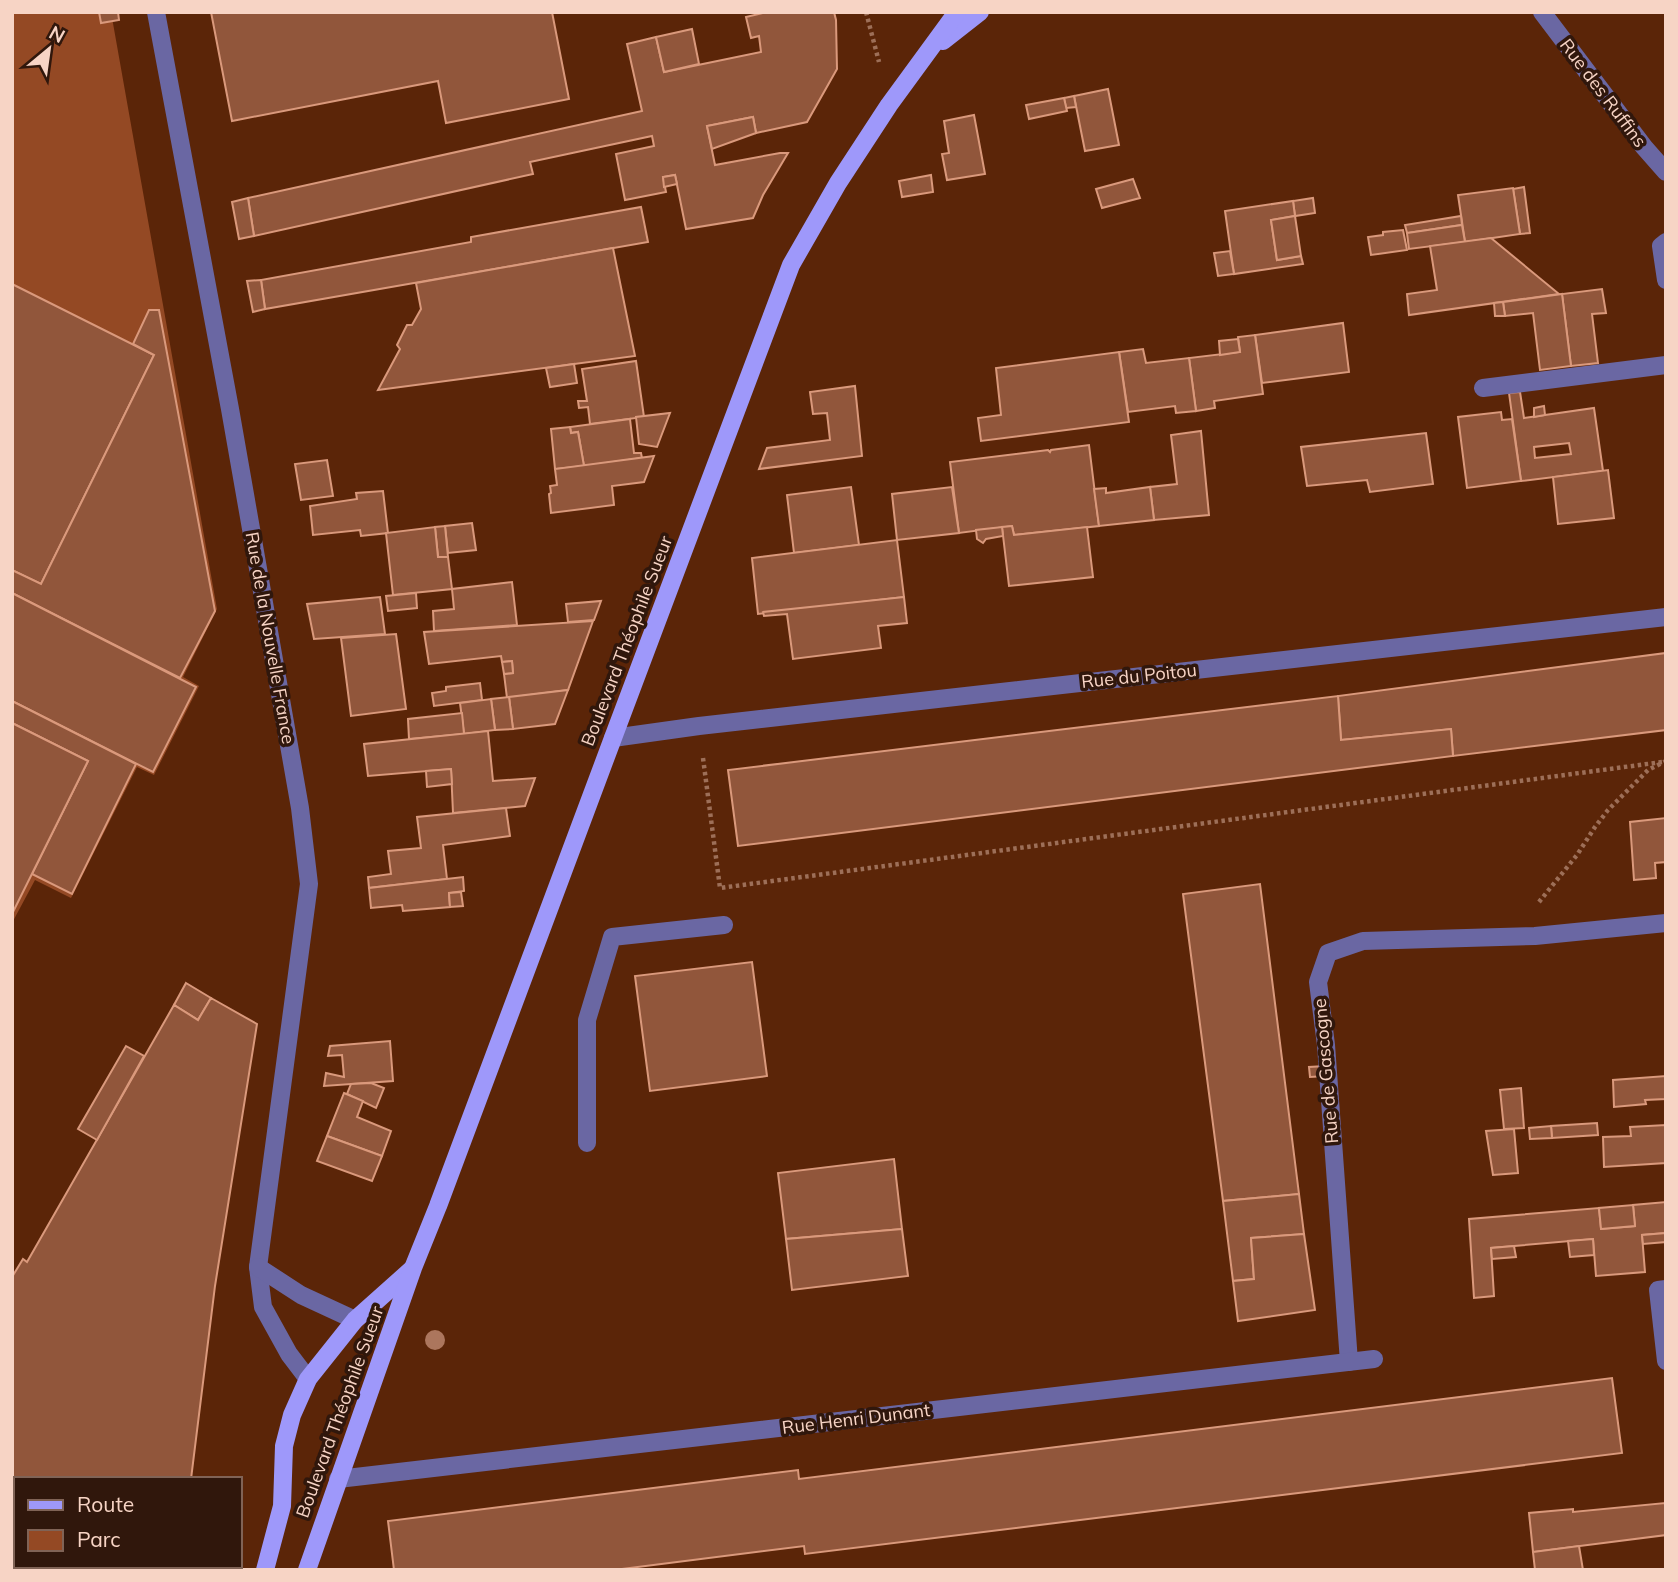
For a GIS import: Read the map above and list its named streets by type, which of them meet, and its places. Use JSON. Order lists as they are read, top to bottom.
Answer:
{
  "streets": {
    "main road": ["Boulevard Théophile Sueur"],
    "street": [
      "Rue des Ruffins",
      "Rue de la Nouvelle France",
      "Rue du Poitou",
      "Rue de Gascogne",
      "Rue Henri Dunant"
    ]
  },
  "crossings": [
    ["Rue de la Nouvelle France", "Boulevard Théophile Sueur"],
    ["Boulevard Théophile Sueur", "Rue du Poitou"],
    ["Boulevard Théophile Sueur", "Rue Henri Dunant"],
    ["Rue de Gascogne", "Rue Henri Dunant"]
  ],
  "legend": ["Route", "Parc"],
  "north": "top right"
}
